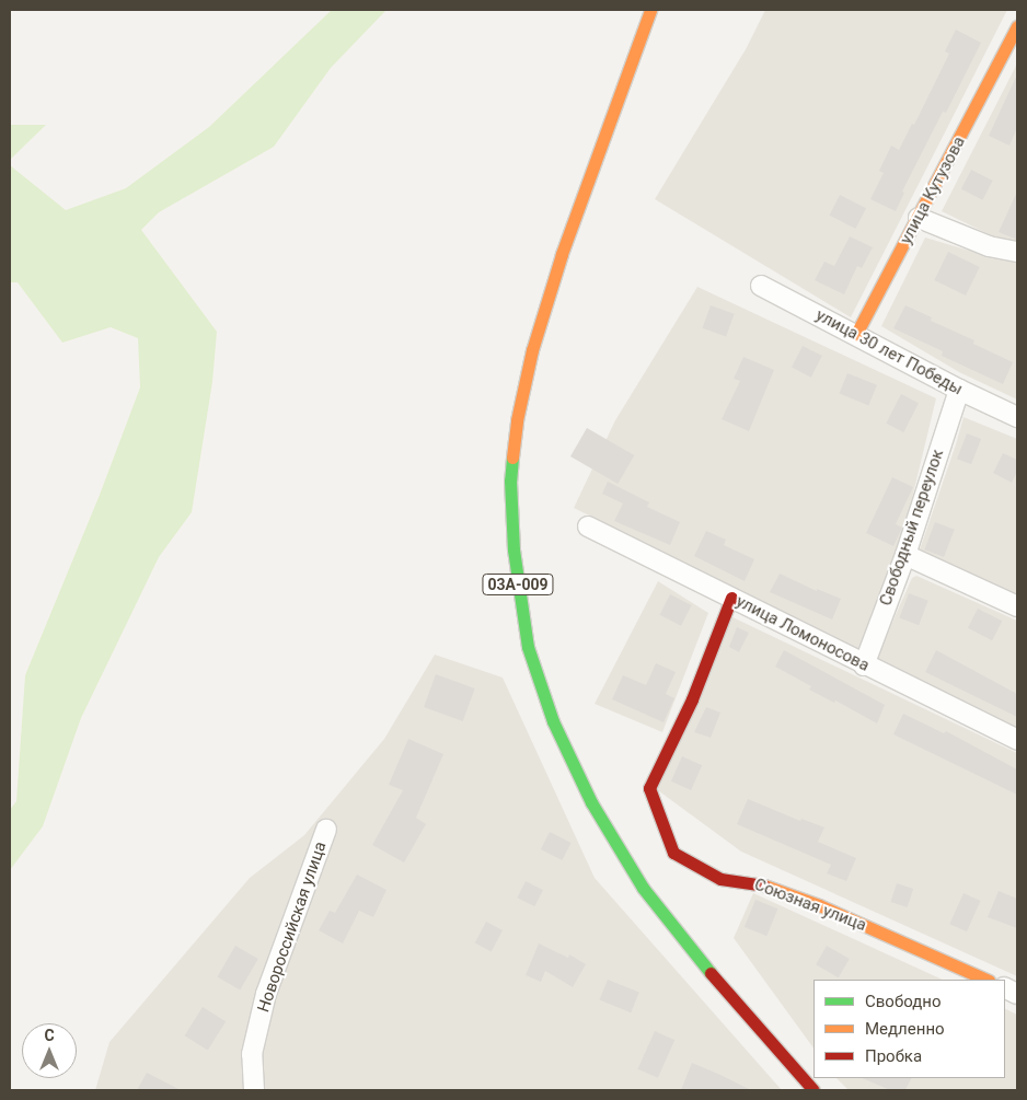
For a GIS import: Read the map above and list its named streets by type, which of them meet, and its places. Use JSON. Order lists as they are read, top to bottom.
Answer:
{
  "streets": {
    "main road": ["улица Кутузова", "03А-009", "Союзная улица"],
    "street": [
      "улица 30 лет Победы",
      "Свободный переулок",
      "улица Ломоносова",
      "Новороссийская улица"
    ]
  },
  "crossings": [
    ["улица Кутузова", "улица 30 лет Победы"],
    ["улица 30 лет Победы", "Свободный переулок"],
    ["Свободный переулок", "улица Ломоносова"],
    ["улица Ломоносова", "Союзная улица"]
  ],
  "legend": ["Свободно", "Медленно", "Пробка"],
  "north": "top"
}
